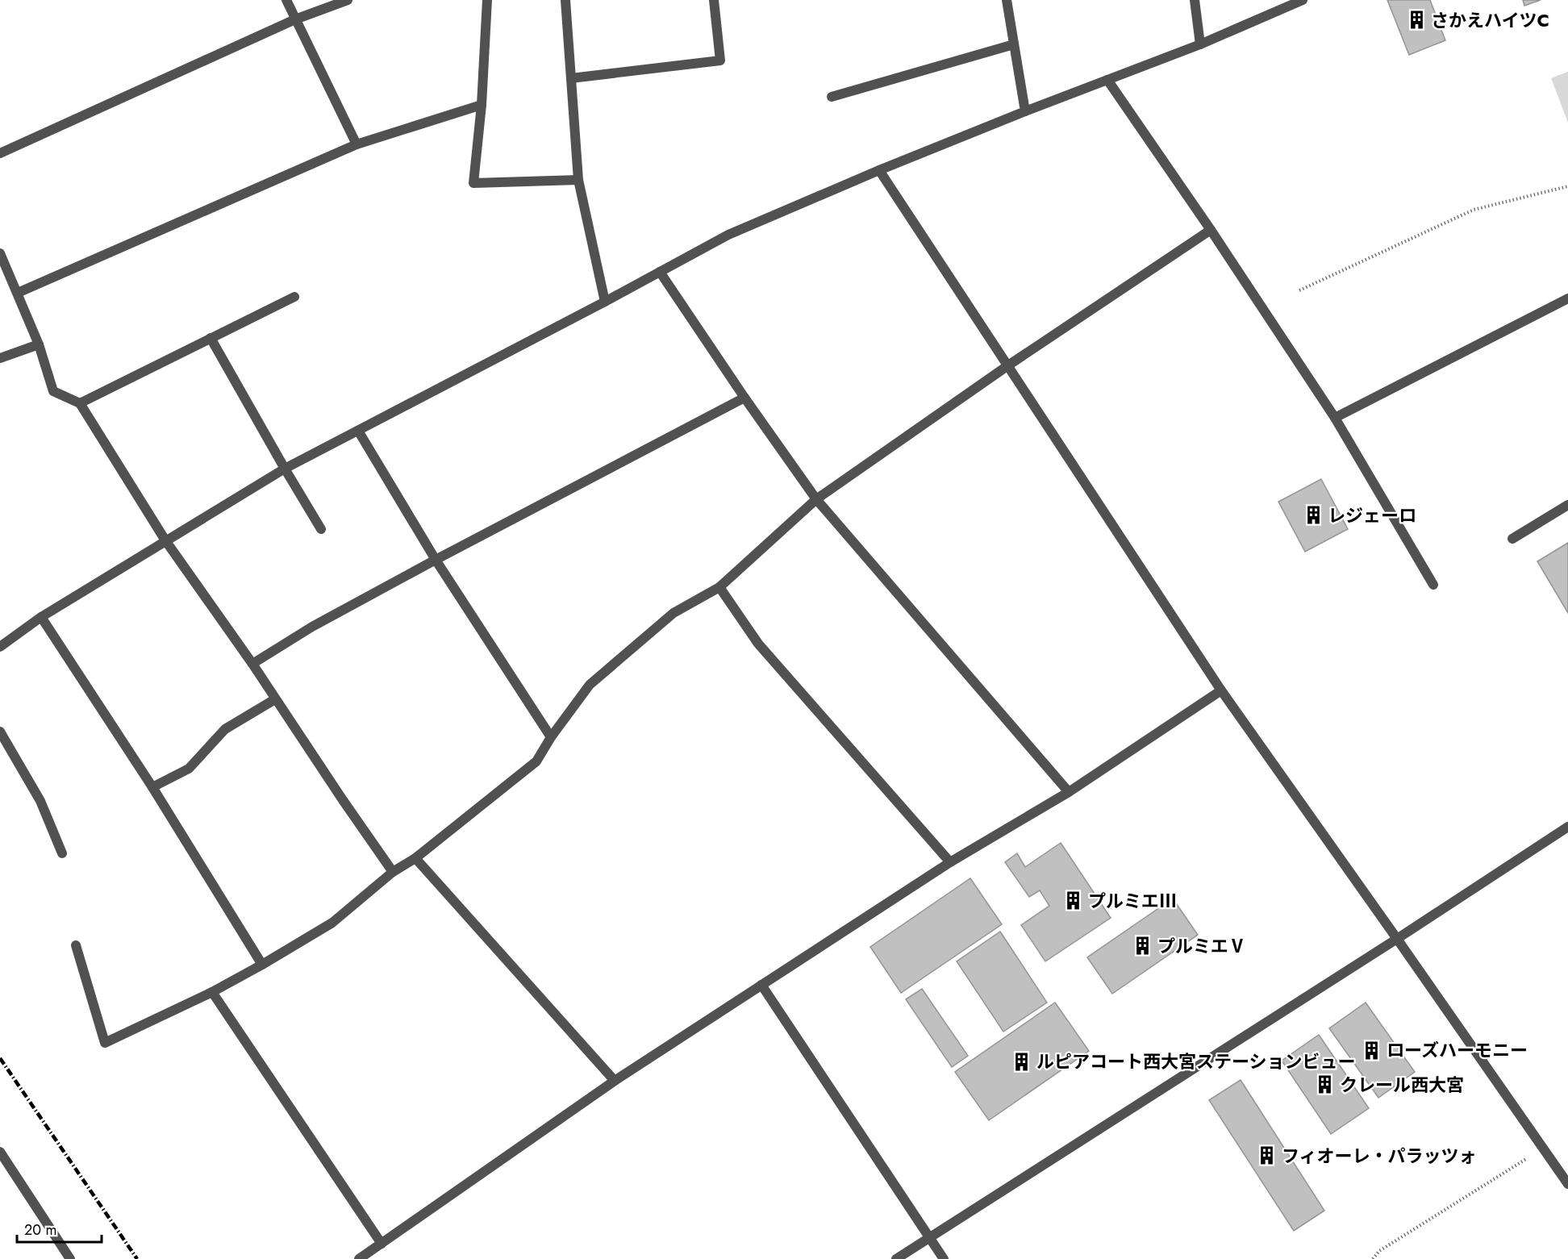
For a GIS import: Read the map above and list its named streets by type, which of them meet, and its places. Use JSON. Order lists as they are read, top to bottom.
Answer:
{
  "places": {
    "building": [
      "さかえハイツC",
      "レジェーロ",
      "プルミエⅢ",
      "プルミエⅤ",
      "ローズハーモニー",
      "ルピアコート西大宮ステーションビュー",
      "クレール西大宮",
      "フィオーレ・パラッツォ"
    ]
  },
  "scale_bar": "20 m"
}
